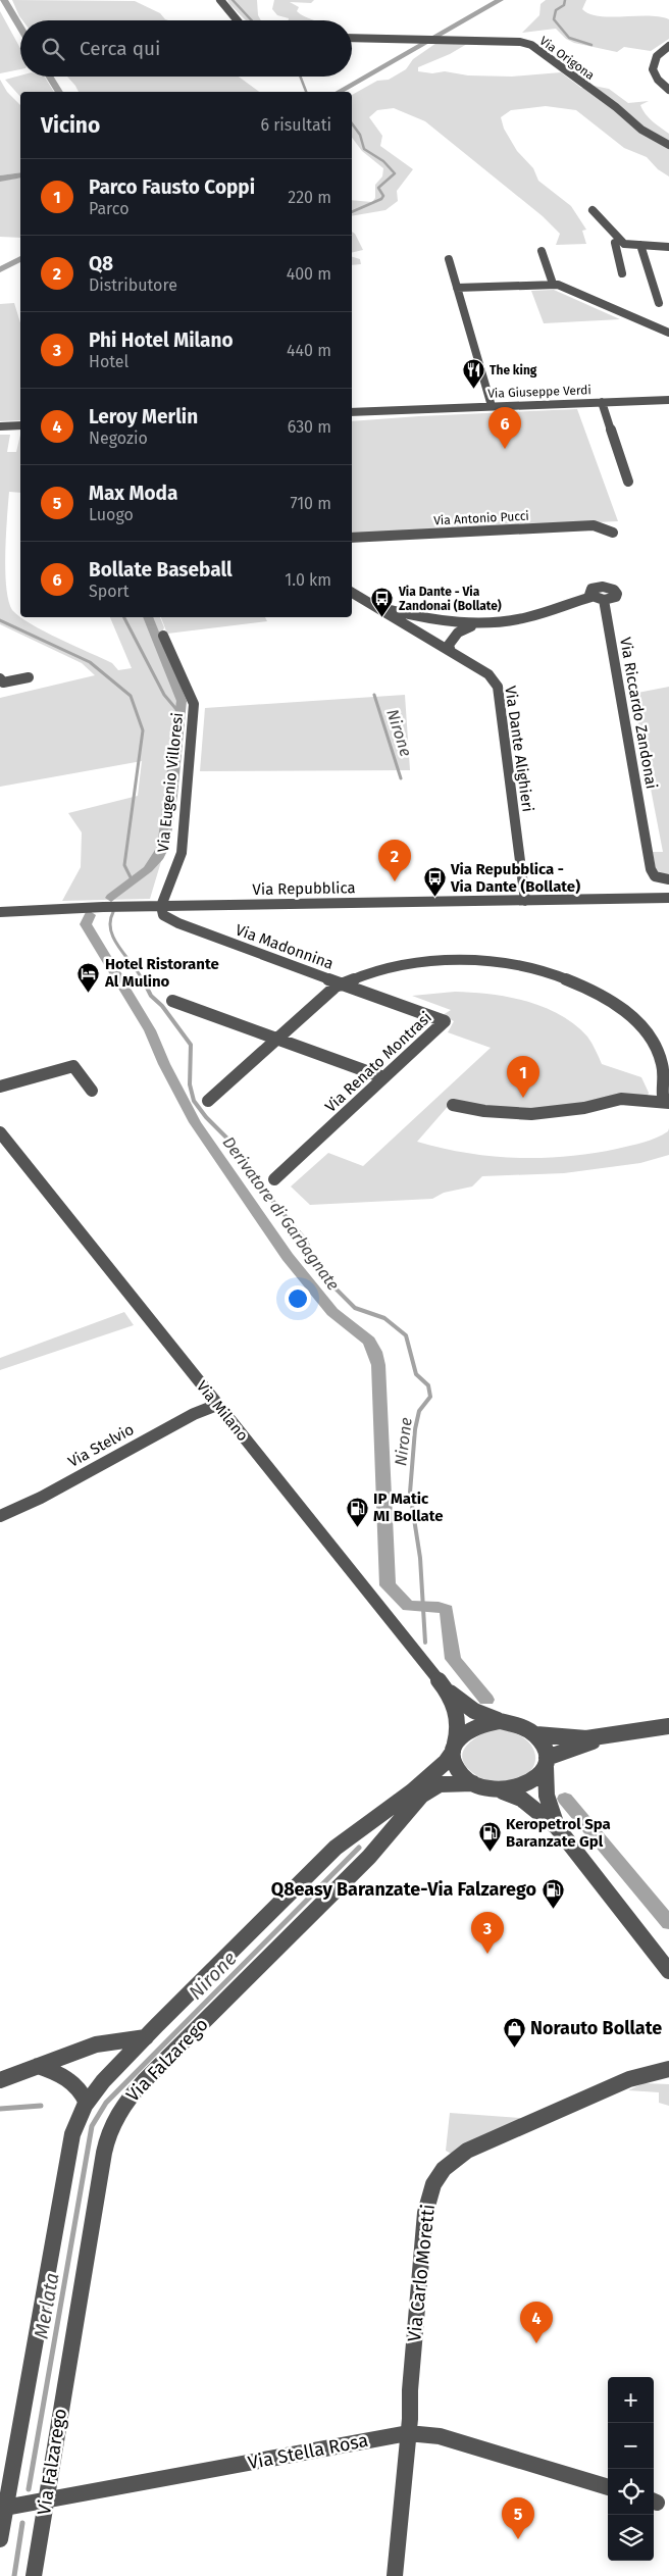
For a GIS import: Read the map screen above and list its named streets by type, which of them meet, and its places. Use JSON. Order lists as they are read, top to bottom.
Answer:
{
  "streets": {
    "street": [
      "Via Origona",
      "Via Giuseppe Verdi",
      "Via Antonio Pucci",
      "Via Riccardo Zandonai",
      "Via Dante Alighieri",
      "Via Eugenio Villoresi",
      "Via Repubblica",
      "Via Madonnina",
      "Via Renato Montrasi",
      "Via Milano",
      "Via Stelvio",
      "Via Falzarego",
      "Via Carlo Moretti",
      "Via Stella Rosa"
    ]
  },
  "crossings": [
    ["Via Dante Alighieri", "Via Repubblica"],
    ["Via Eugenio Villoresi", "Via Repubblica"],
    ["Via Eugenio Villoresi", "Via Madonnina"],
    ["Via Repubblica", "Via Madonnina"],
    ["Via Madonnina", "Via Renato Montrasi"],
    ["Via Milano", "Via Stelvio"],
    ["Via Milano", "Via Falzarego"],
    ["Via Falzarego", "Via Stella Rosa"],
    ["Via Carlo Moretti", "Via Stella Rosa"]
  ],
  "water": ["Nirone", "Derivatore di Garbagnate", "Merlata"],
  "places": {
    "restaurant": ["The king"],
    "bus stop": ["Via Dante - Via Zandonai (Bollate)", "Via Repubblica - Via Dante (Bollate)"],
    "hotel": ["Hotel Ristorante Al Mulino"],
    "fuel station": ["IP Matic MI Bollate", "Keropetrol Spa Baranzate Gpl", "Q8easy Baranzate-Via Falzarego"],
    "shop": ["Norauto Bollate"]
  },
  "page": {
    "search": "Cerca qui",
    "heading": ["Vicino", "6 risultati"],
    "list": [
      {
        "mark": "1",
        "name": "Parco Fausto Coppi",
        "note": "Parco",
        "value": "220 m"
      },
      {
        "mark": "2",
        "name": "Q8",
        "note": "Distributore",
        "value": "400 m"
      },
      {
        "mark": "3",
        "name": "Phi Hotel Milano",
        "note": "Hotel",
        "value": "440 m"
      },
      {
        "mark": "4",
        "name": "Leroy Merlin",
        "note": "Negozio",
        "value": "630 m"
      },
      {
        "mark": "5",
        "name": "Max Moda",
        "note": "Luogo",
        "value": "710 m"
      },
      {
        "mark": "6",
        "name": "Bollate Baseball",
        "note": "Sport",
        "value": "1.0 km"
      }
    ],
    "pins": [
      "6",
      "2",
      "1",
      "3",
      "4",
      "5"
    ],
    "map_buttons": ["+", "−"]
  }
}
